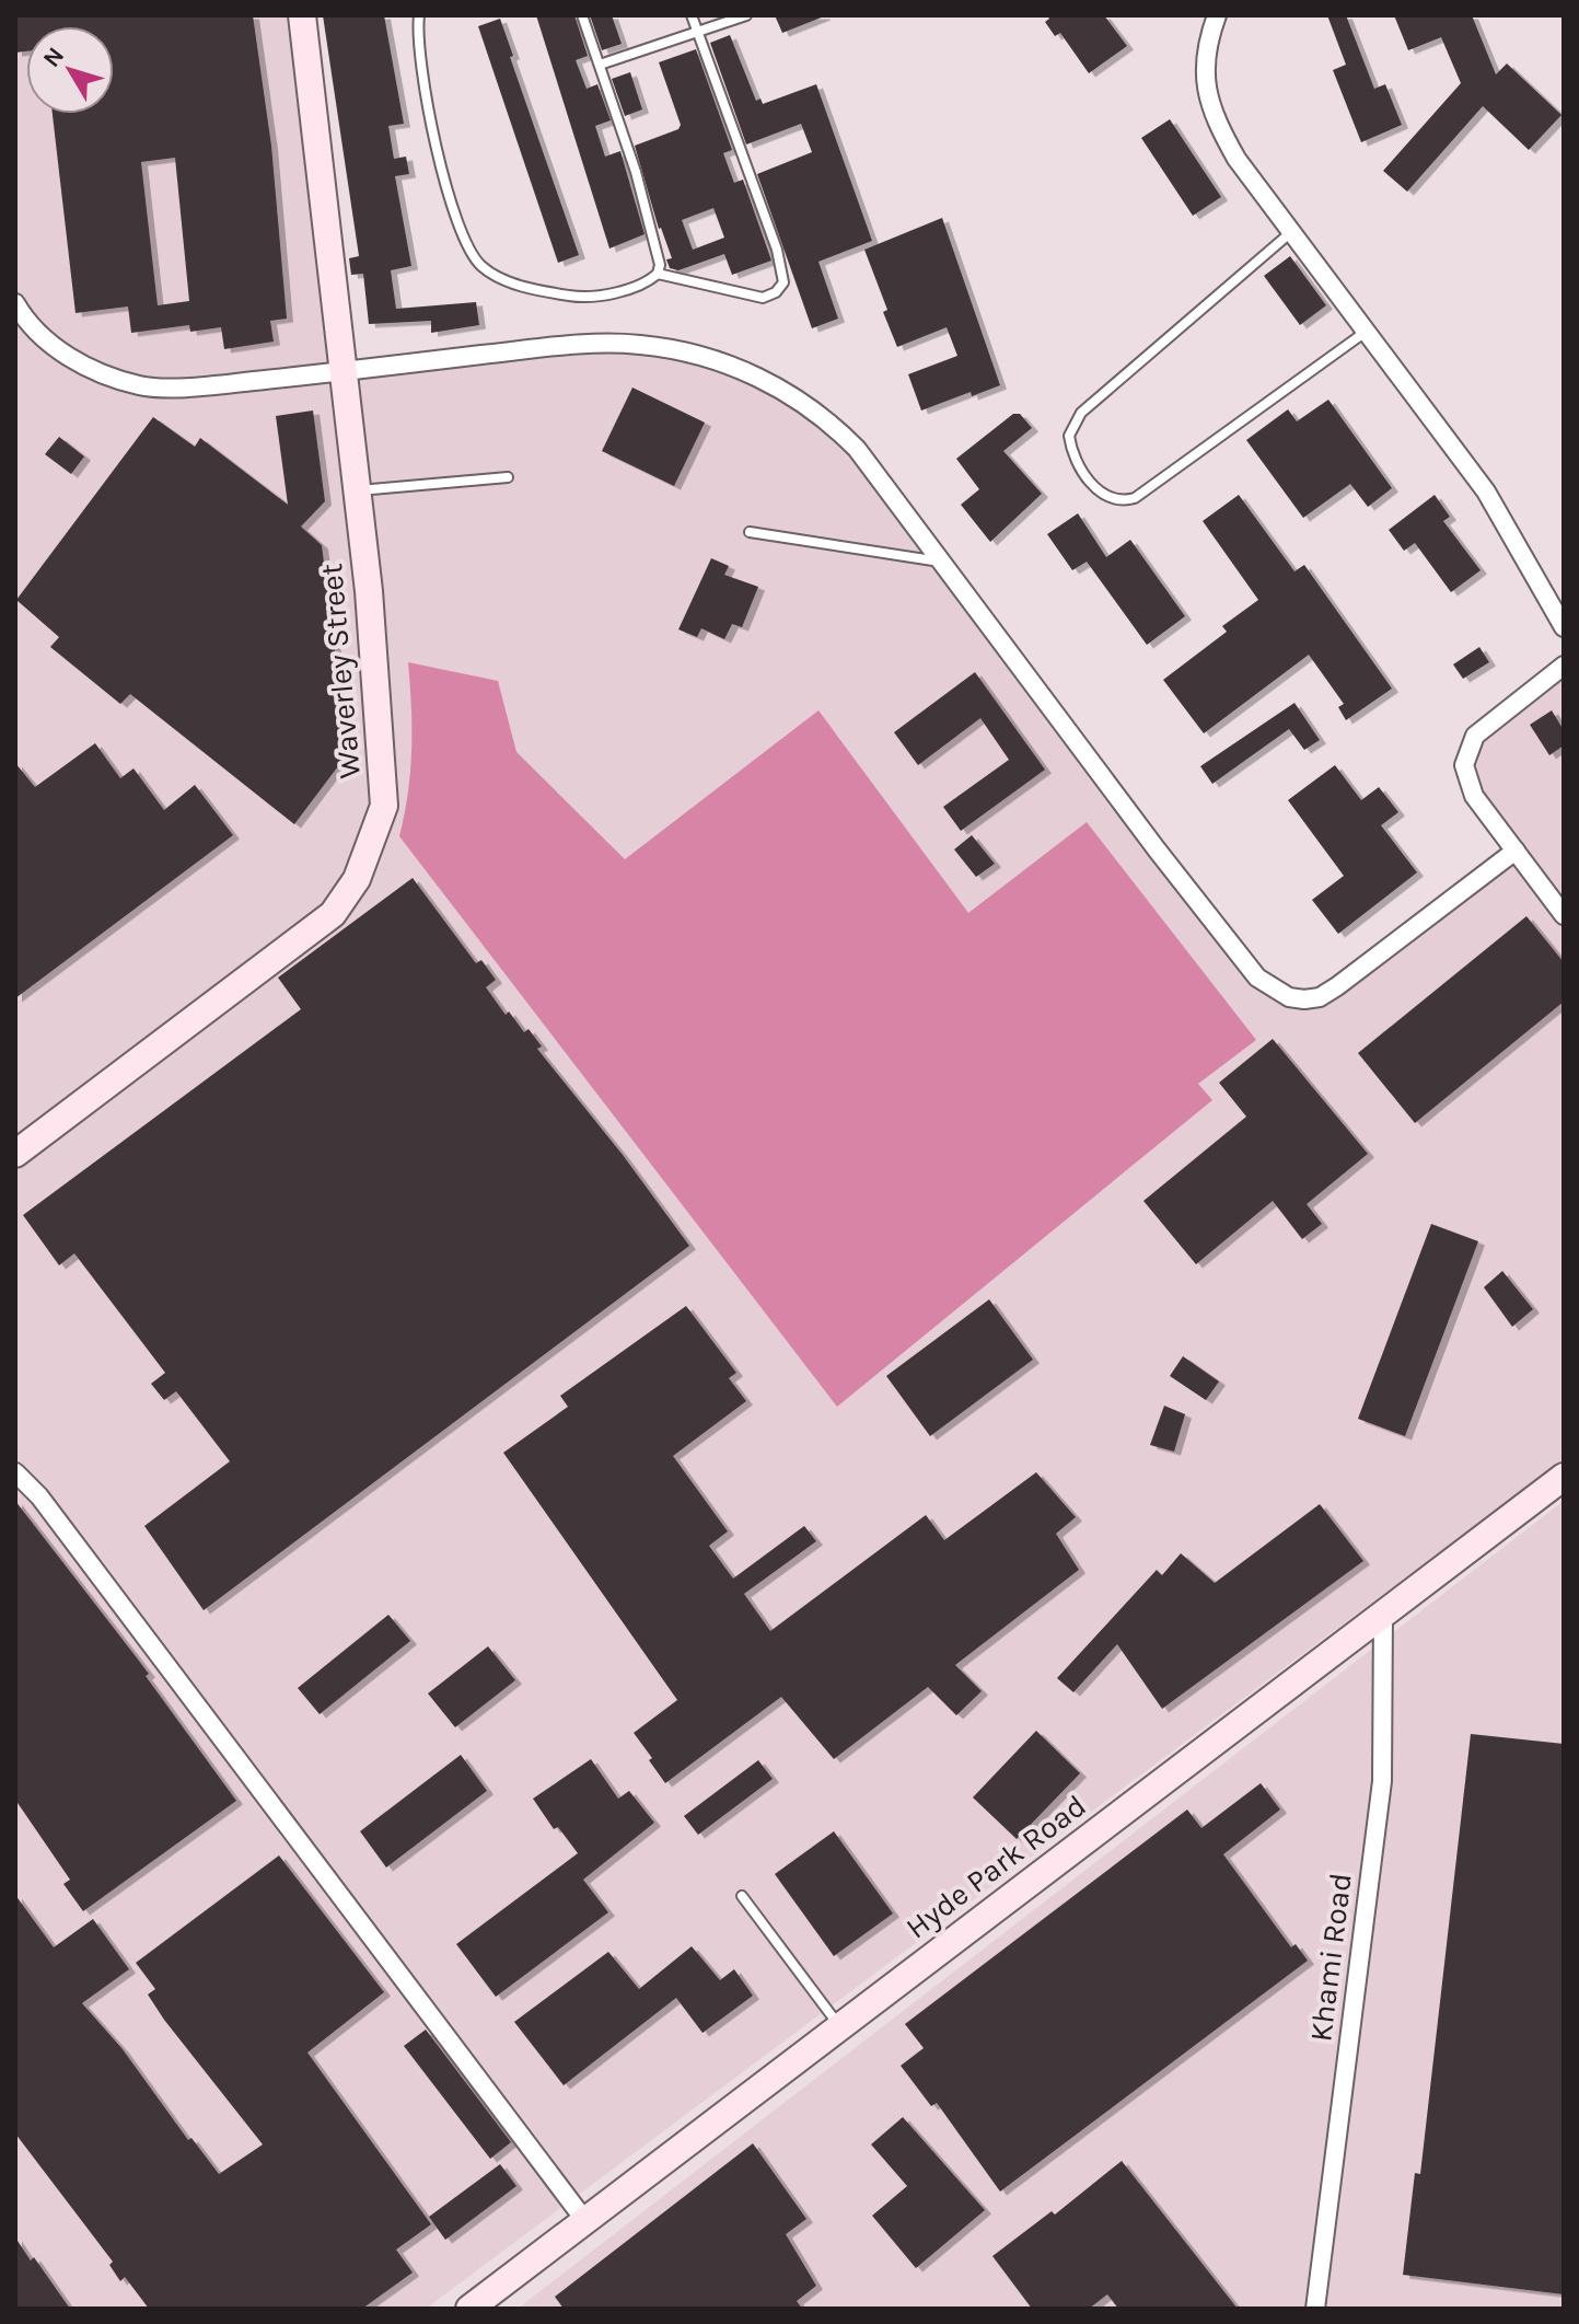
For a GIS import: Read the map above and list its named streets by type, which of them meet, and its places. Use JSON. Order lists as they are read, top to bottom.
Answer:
{
  "streets": {
    "street": ["Waverley Street", "Hyde Park Road", "Khami Road"]
  },
  "crossings": [
    ["Hyde Park Road", "Khami Road"]
  ],
  "north": "top left"
}
